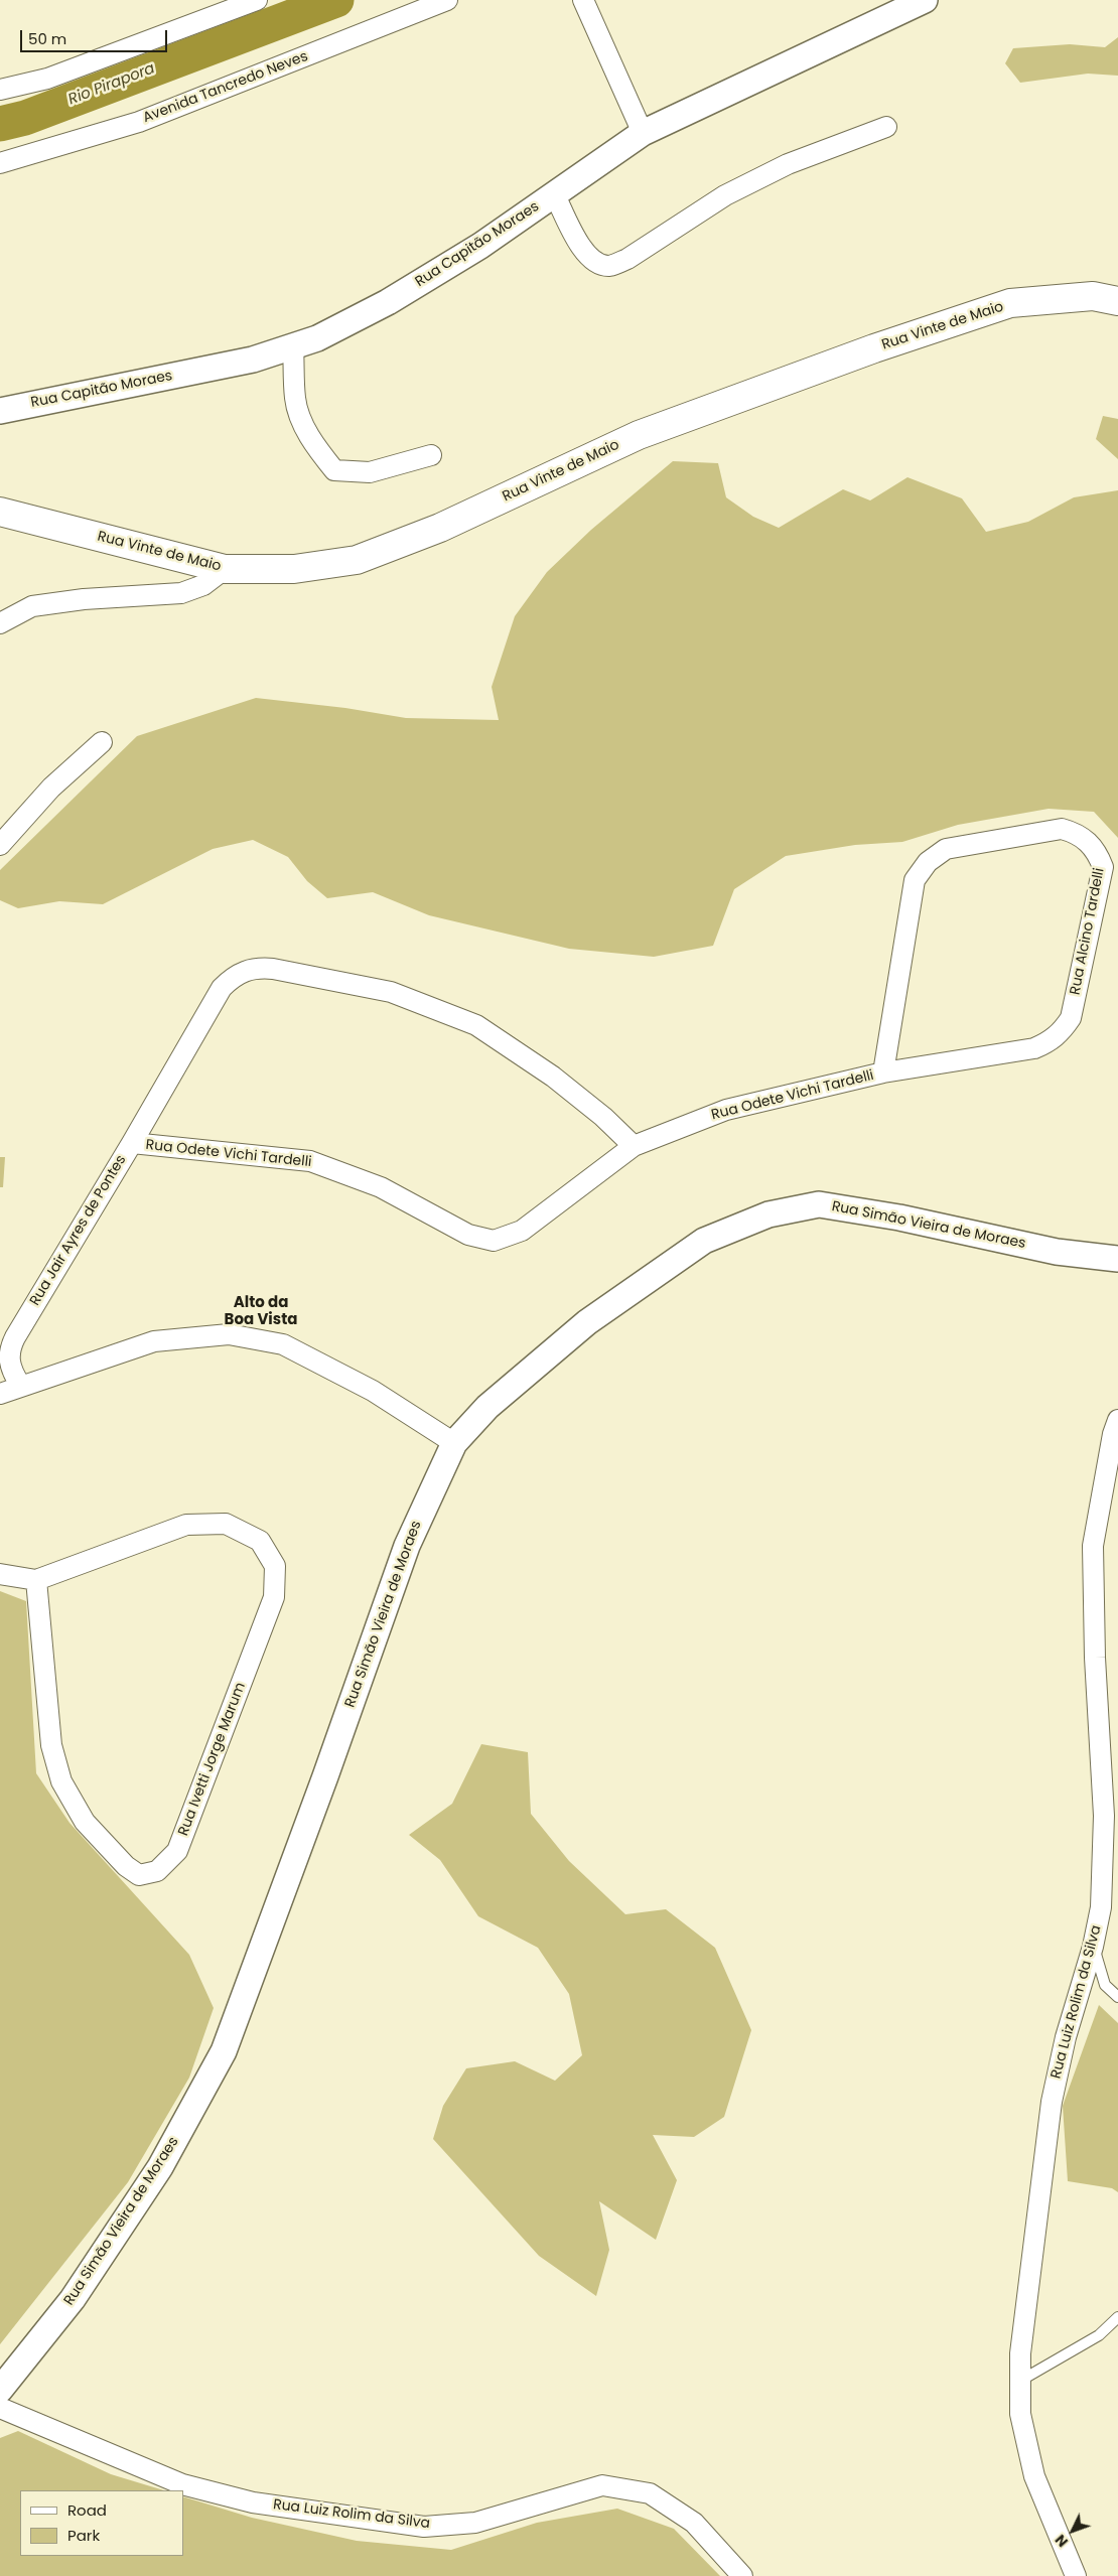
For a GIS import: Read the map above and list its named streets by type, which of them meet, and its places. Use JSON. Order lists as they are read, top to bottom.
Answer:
{
  "streets": {
    "main road": ["Rua Vinte de Maio"],
    "street": [
      "Avenida Tancredo Neves",
      "Rua Capitão Moraes",
      "Rua Alcino Tardelli",
      "Rua Odete Vichi Tardelli",
      "Rua Simão Vieira de Moraes",
      "Rua Jair Ayres de Pontes",
      "Rua Ivetti Jorge Marum",
      "Rua Luiz Rolim da Silva"
    ]
  },
  "crossings": [
    ["Rua Alcino Tardelli", "Rua Odete Vichi Tardelli"],
    ["Rua Odete Vichi Tardelli", "Rua Jair Ayres de Pontes"]
  ],
  "districts": ["Alto da Boa Vista"],
  "water": ["Rio Pirapora"],
  "legend": ["Road", "Park"],
  "scale_bar": "50 m",
  "north": "bottom left"
}
